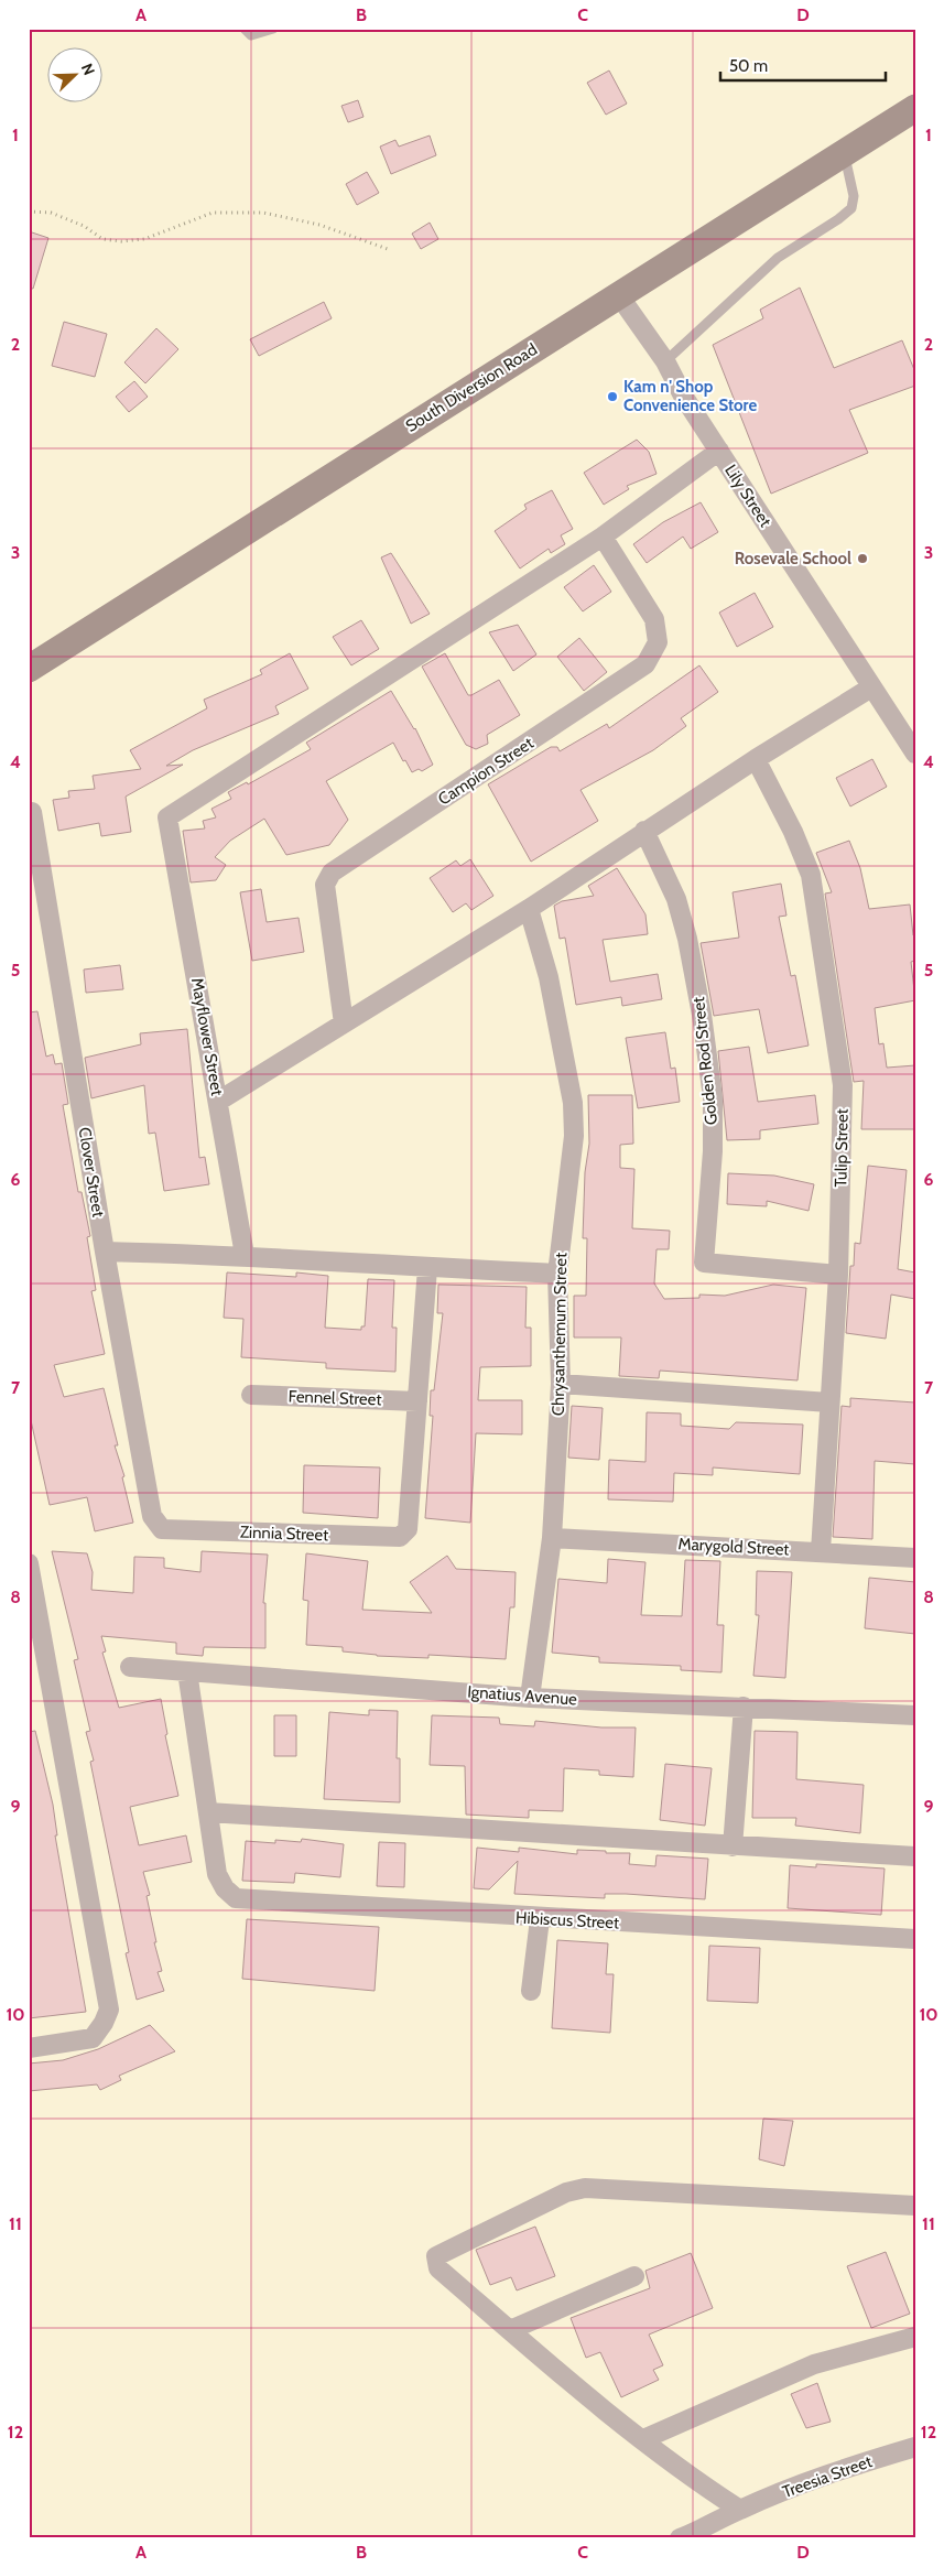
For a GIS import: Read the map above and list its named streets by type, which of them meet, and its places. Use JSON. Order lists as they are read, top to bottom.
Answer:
{
  "streets": {
    "main road": ["South Diversion Road"],
    "street": [
      "Lily Street",
      "Campion Street",
      "Mayflower Street",
      "Golden Rod Street",
      "Tulip Street",
      "Clover Street",
      "Chrysanthemum Street",
      "Fennel Street",
      "Zinnia Street",
      "Marygold Street",
      "Ignatius Avenue",
      "Hibiscus Street",
      "Treesia Street"
    ]
  },
  "crossings": [
    ["South Diversion Road", "Lily Street"],
    ["Campion Street", "Mayflower Street"],
    ["Golden Rod Street", "Tulip Street"],
    ["Tulip Street", "Marygold Street"],
    ["Clover Street", "Zinnia Street"],
    ["Chrysanthemum Street", "Marygold Street"],
    ["Chrysanthemum Street", "Ignatius Avenue"],
    ["Fennel Street", "Zinnia Street"]
  ],
  "places": ["Kam n' Shop Convenience Store", "Rosevale School"],
  "scale_bar": "50 m",
  "north": "top right",
  "grid": {
    "columns": [
      "A",
      "B",
      "C",
      "D"
    ],
    "rows": [
      "1",
      "2",
      "3",
      "4",
      "5",
      "6",
      "7",
      "8",
      "9",
      "10",
      "11",
      "12"
    ]
  }
}
